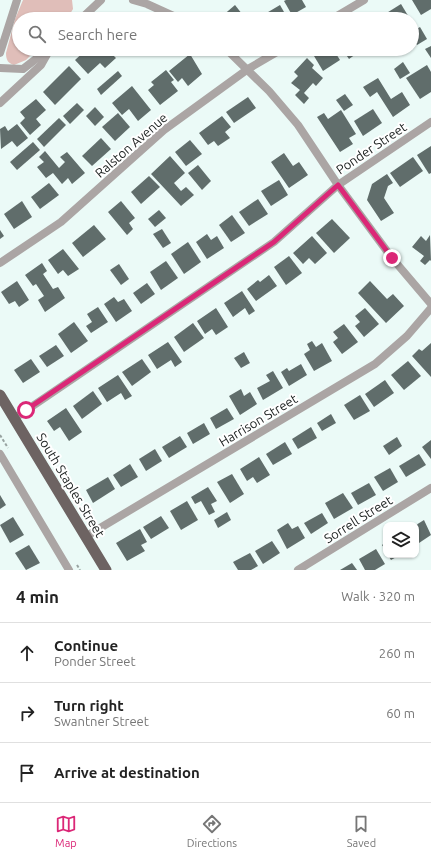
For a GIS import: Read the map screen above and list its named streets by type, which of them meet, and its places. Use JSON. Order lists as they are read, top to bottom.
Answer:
{
  "streets": {
    "main road": ["South Staples Street"],
    "street": [
      "Ralston Avenue",
      "Ponder Street",
      "Harrison Street",
      "Sorrell Street"
    ]
  },
  "crossings": [
    ["Ponder Street", "South Staples Street"],
    ["Harrison Street", "South Staples Street"]
  ],
  "page": {
    "search": "Search here",
    "heading": ["4 min", "Walk · 320 m"],
    "list": [
      ["Continue", "Ponder Street", "260 m"],
      ["Turn right", "Swantner Street", "60 m"],
      "Arrive at destination"
    ],
    "nav": ["Map", "Directions", "Saved"]
  }
}
